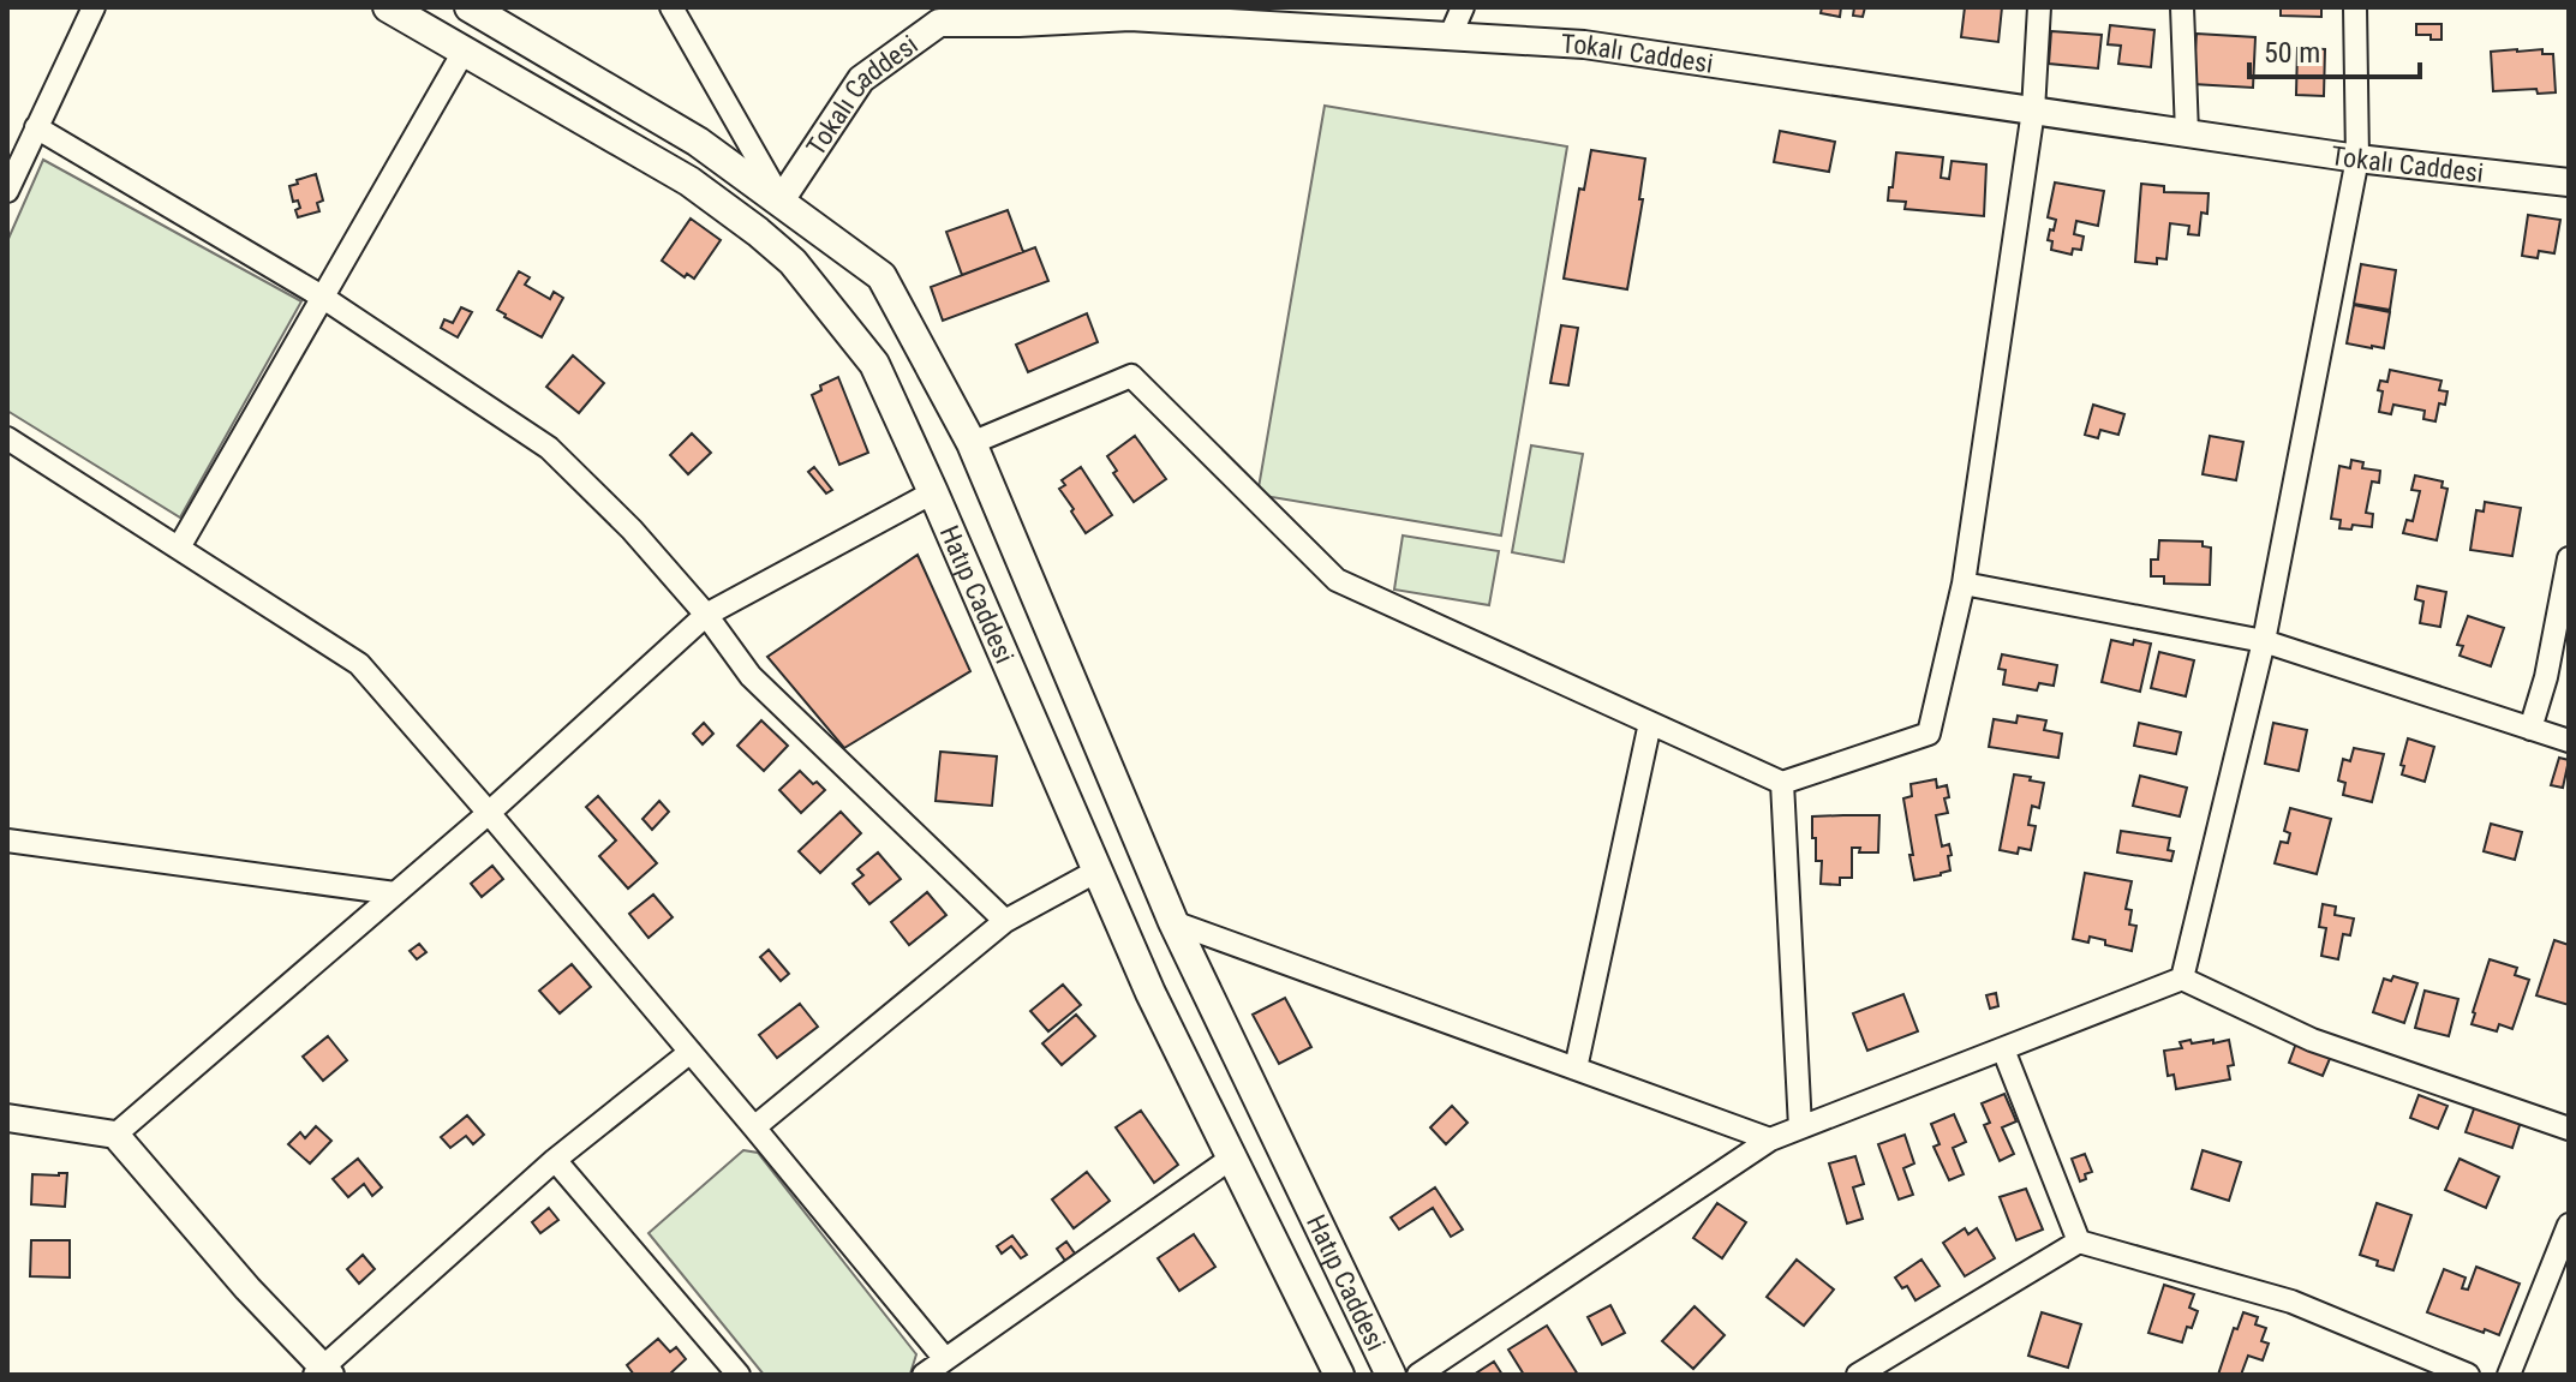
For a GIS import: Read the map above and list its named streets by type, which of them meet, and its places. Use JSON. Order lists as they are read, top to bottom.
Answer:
{
  "streets": {
    "main road": ["Hatıp Caddesi"],
    "street": ["Tokalı Caddesi"]
  },
  "crossings": [
    ["Tokalı Caddesi", "Hatıp Caddesi"]
  ],
  "scale_bar": "50 m"
}
